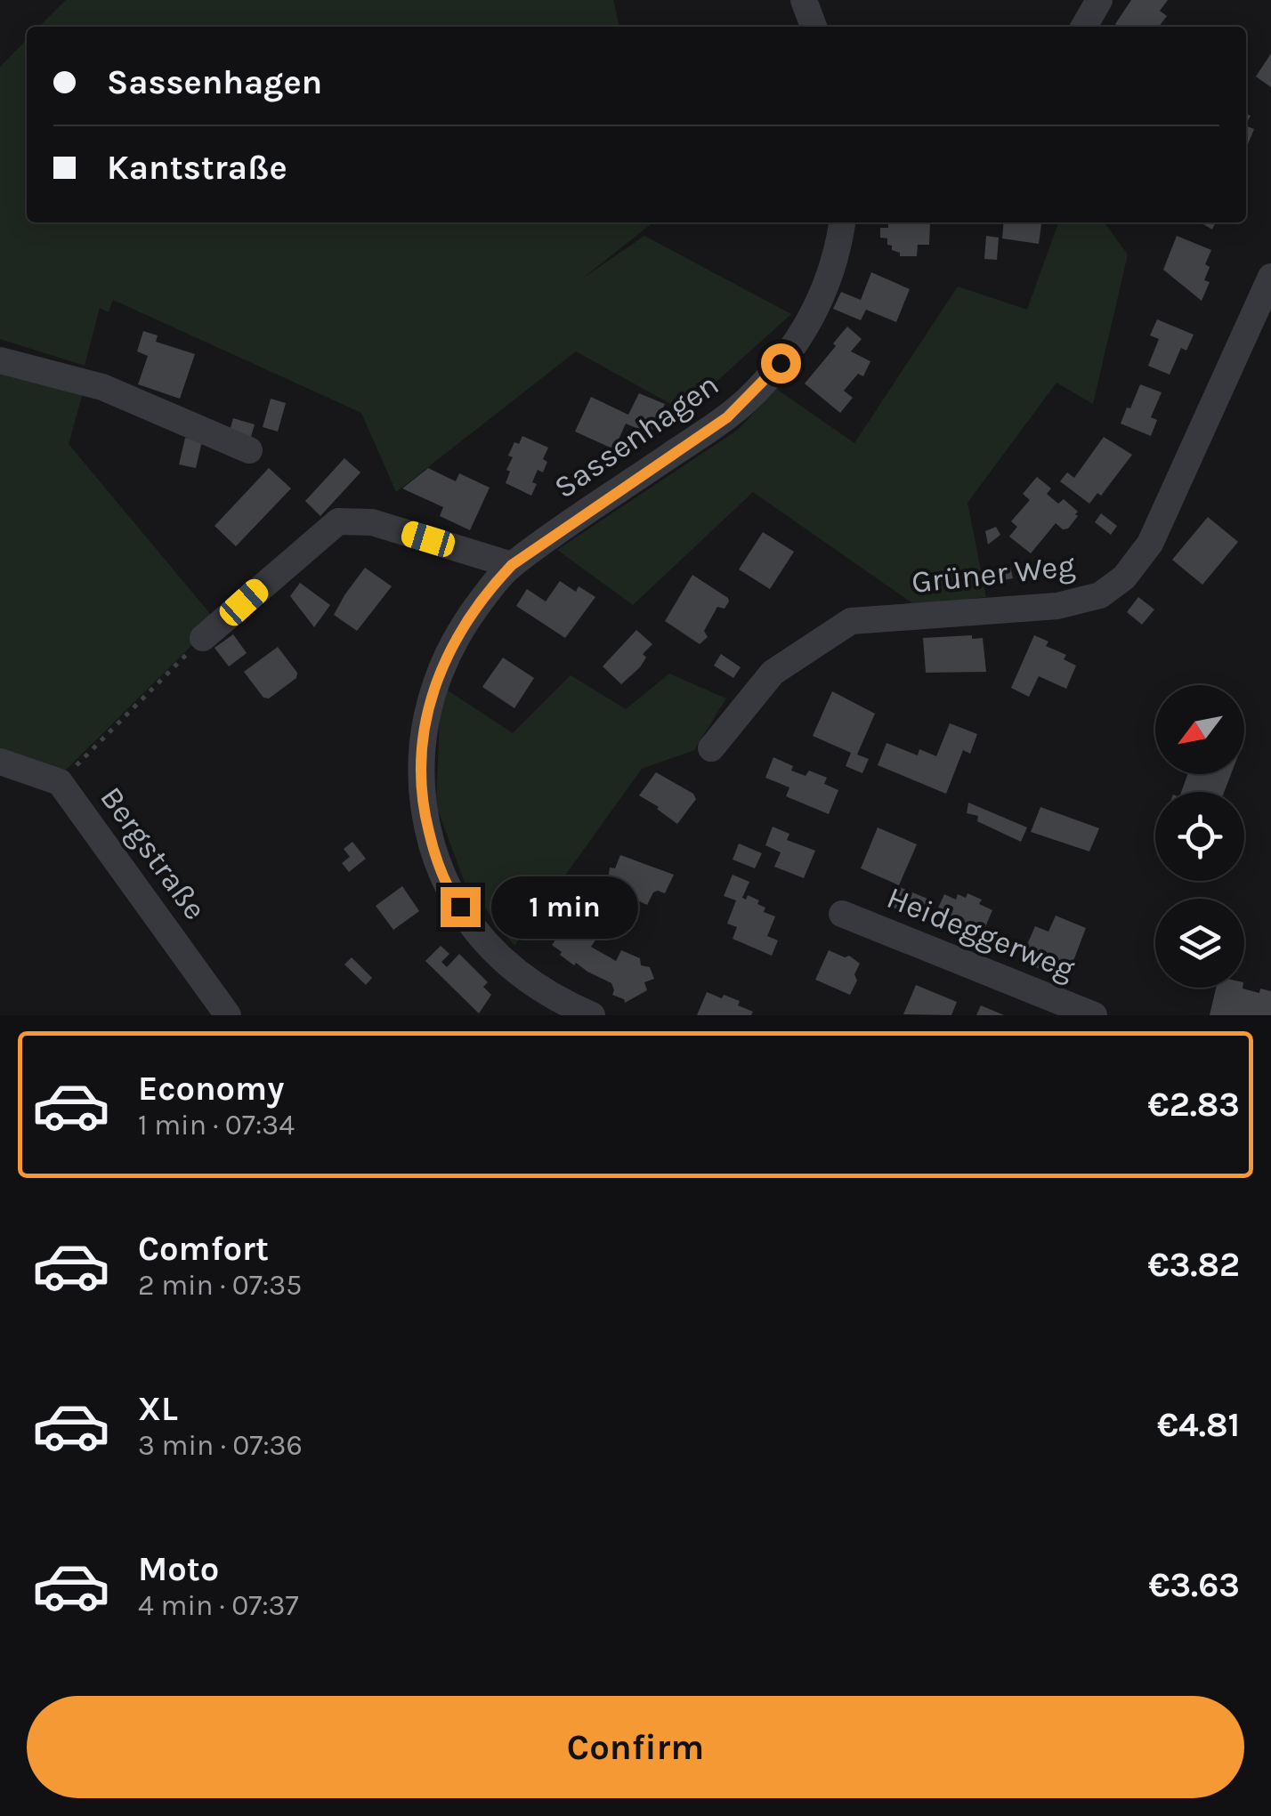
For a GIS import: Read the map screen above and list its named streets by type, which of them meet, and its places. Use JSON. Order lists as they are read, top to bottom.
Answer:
{
  "streets": {
    "street": [
      "Sassenhagen",
      "Grüner Weg",
      "Bergstraße",
      "Heideggerweg"
    ]
  },
  "north": "bottom left",
  "page": {
    "banner": ["Sassenhagen", "Kantstraße"],
    "bubble": "1 min",
    "list": [
      {
        "name": "Economy",
        "note": "1 min · 07:34",
        "value": "€2.83"
      },
      {
        "name": "Comfort",
        "note": "2 min · 07:35",
        "value": "€3.82"
      },
      {
        "name": "XL",
        "note": "3 min · 07:36",
        "value": "€4.81"
      },
      {
        "name": "Moto",
        "note": "4 min · 07:37",
        "value": "€3.63"
      }
    ],
    "buttons": "Confirm"
  }
}
